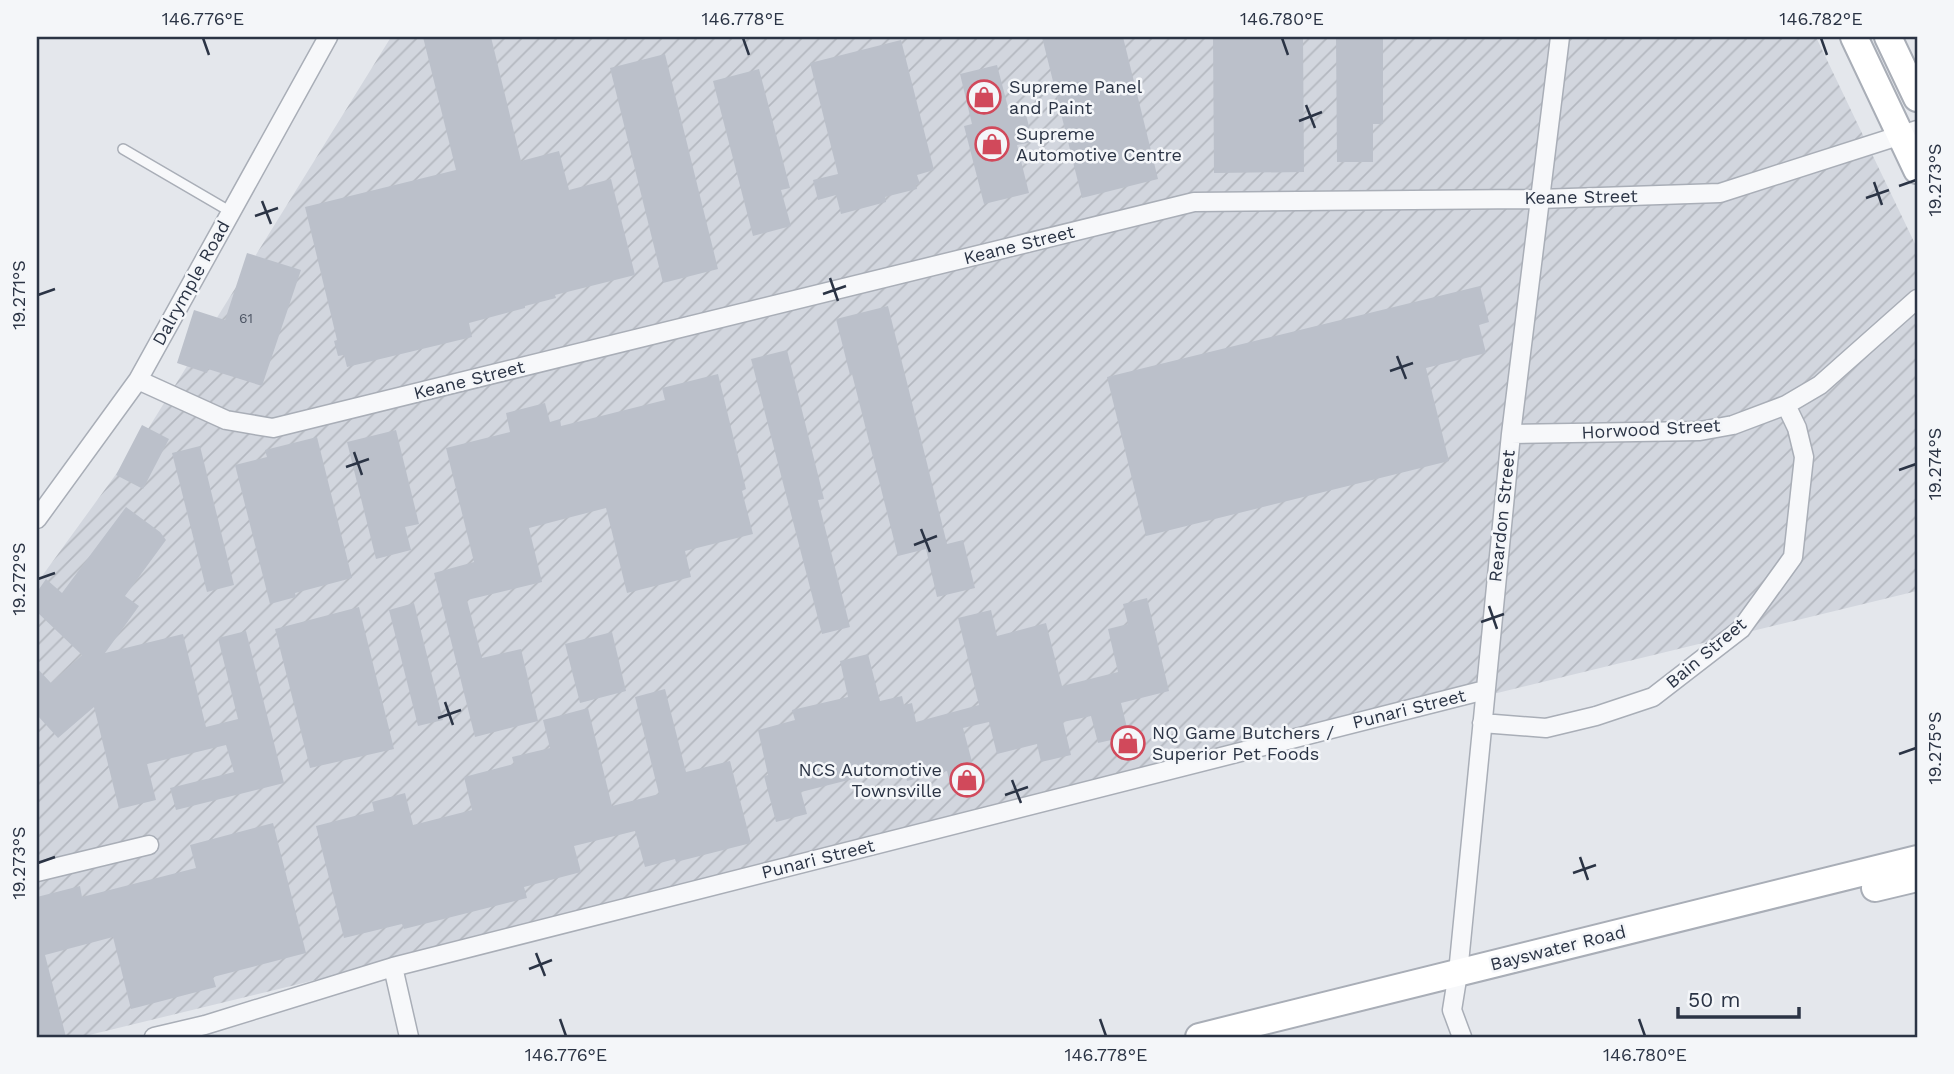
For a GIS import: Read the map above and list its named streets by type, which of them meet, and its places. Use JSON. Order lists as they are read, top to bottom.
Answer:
{
  "streets": {
    "main road": ["Bayswater Road"],
    "street": [
      "Keane Street",
      "Dalrymple Road",
      "Horwood Street",
      "Reardon Street",
      "Bain Street",
      "Punari Street"
    ]
  },
  "crossings": [
    ["Keane Street", "Dalrymple Road"],
    ["Keane Street", "Reardon Street"],
    ["Horwood Street", "Reardon Street"],
    ["Horwood Street", "Bain Street"],
    ["Reardon Street", "Bain Street"],
    ["Reardon Street", "Punari Street"],
    ["Reardon Street", "Bayswater Road"]
  ],
  "places": {
    "shop": [
      "Supreme Panel and Paint",
      "Supreme Automotive Centre",
      "NQ Game Butchers / Superior Pet Foods",
      "NCS Automotive Townsville"
    ]
  },
  "house_numbers": ["61"],
  "scale_bar": "50 m",
  "coordinates": [
    "146.776°E",
    "146.778°E",
    "146.780°E",
    "146.782°E",
    "19.273°S",
    "19.271°S",
    "19.274°S",
    "19.272°S",
    "19.275°S"
  ]
}
